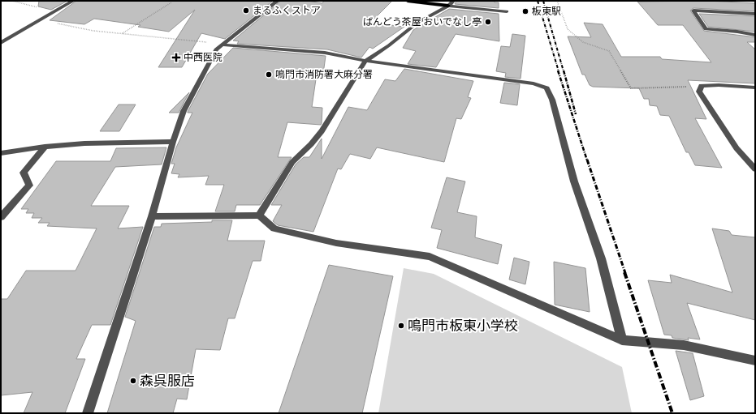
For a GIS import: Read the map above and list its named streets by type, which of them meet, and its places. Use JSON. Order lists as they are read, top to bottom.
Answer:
{
  "places": {
    "other": [
      "まるふくストア",
      "板東駅",
      "ばんどう茶屋 おいでなし亭",
      "鳴門市消防署大麻分署",
      "鳴門市板東小学校",
      "森呉服店"
    ],
    "health": ["中西医院"]
  }
}
